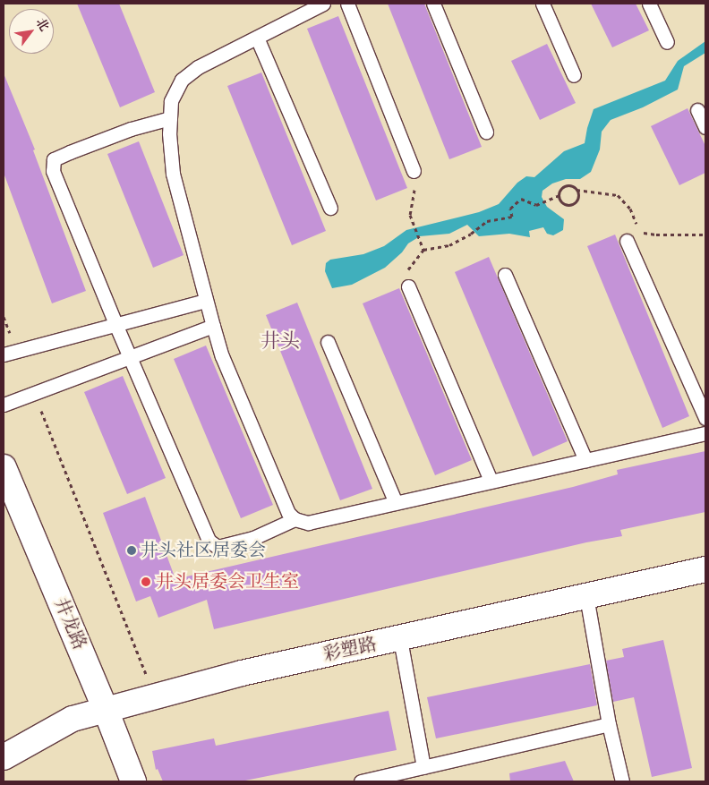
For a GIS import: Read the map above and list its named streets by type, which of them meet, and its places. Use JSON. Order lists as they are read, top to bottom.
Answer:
{
  "streets": {
    "street": ["井龙路", "彩塑路"]
  },
  "crossings": [
    ["井龙路", "彩塑路"]
  ],
  "districts": ["井头"],
  "places": ["井头社区居委会", "井头居委会卫生室"],
  "north": "top right"
}
